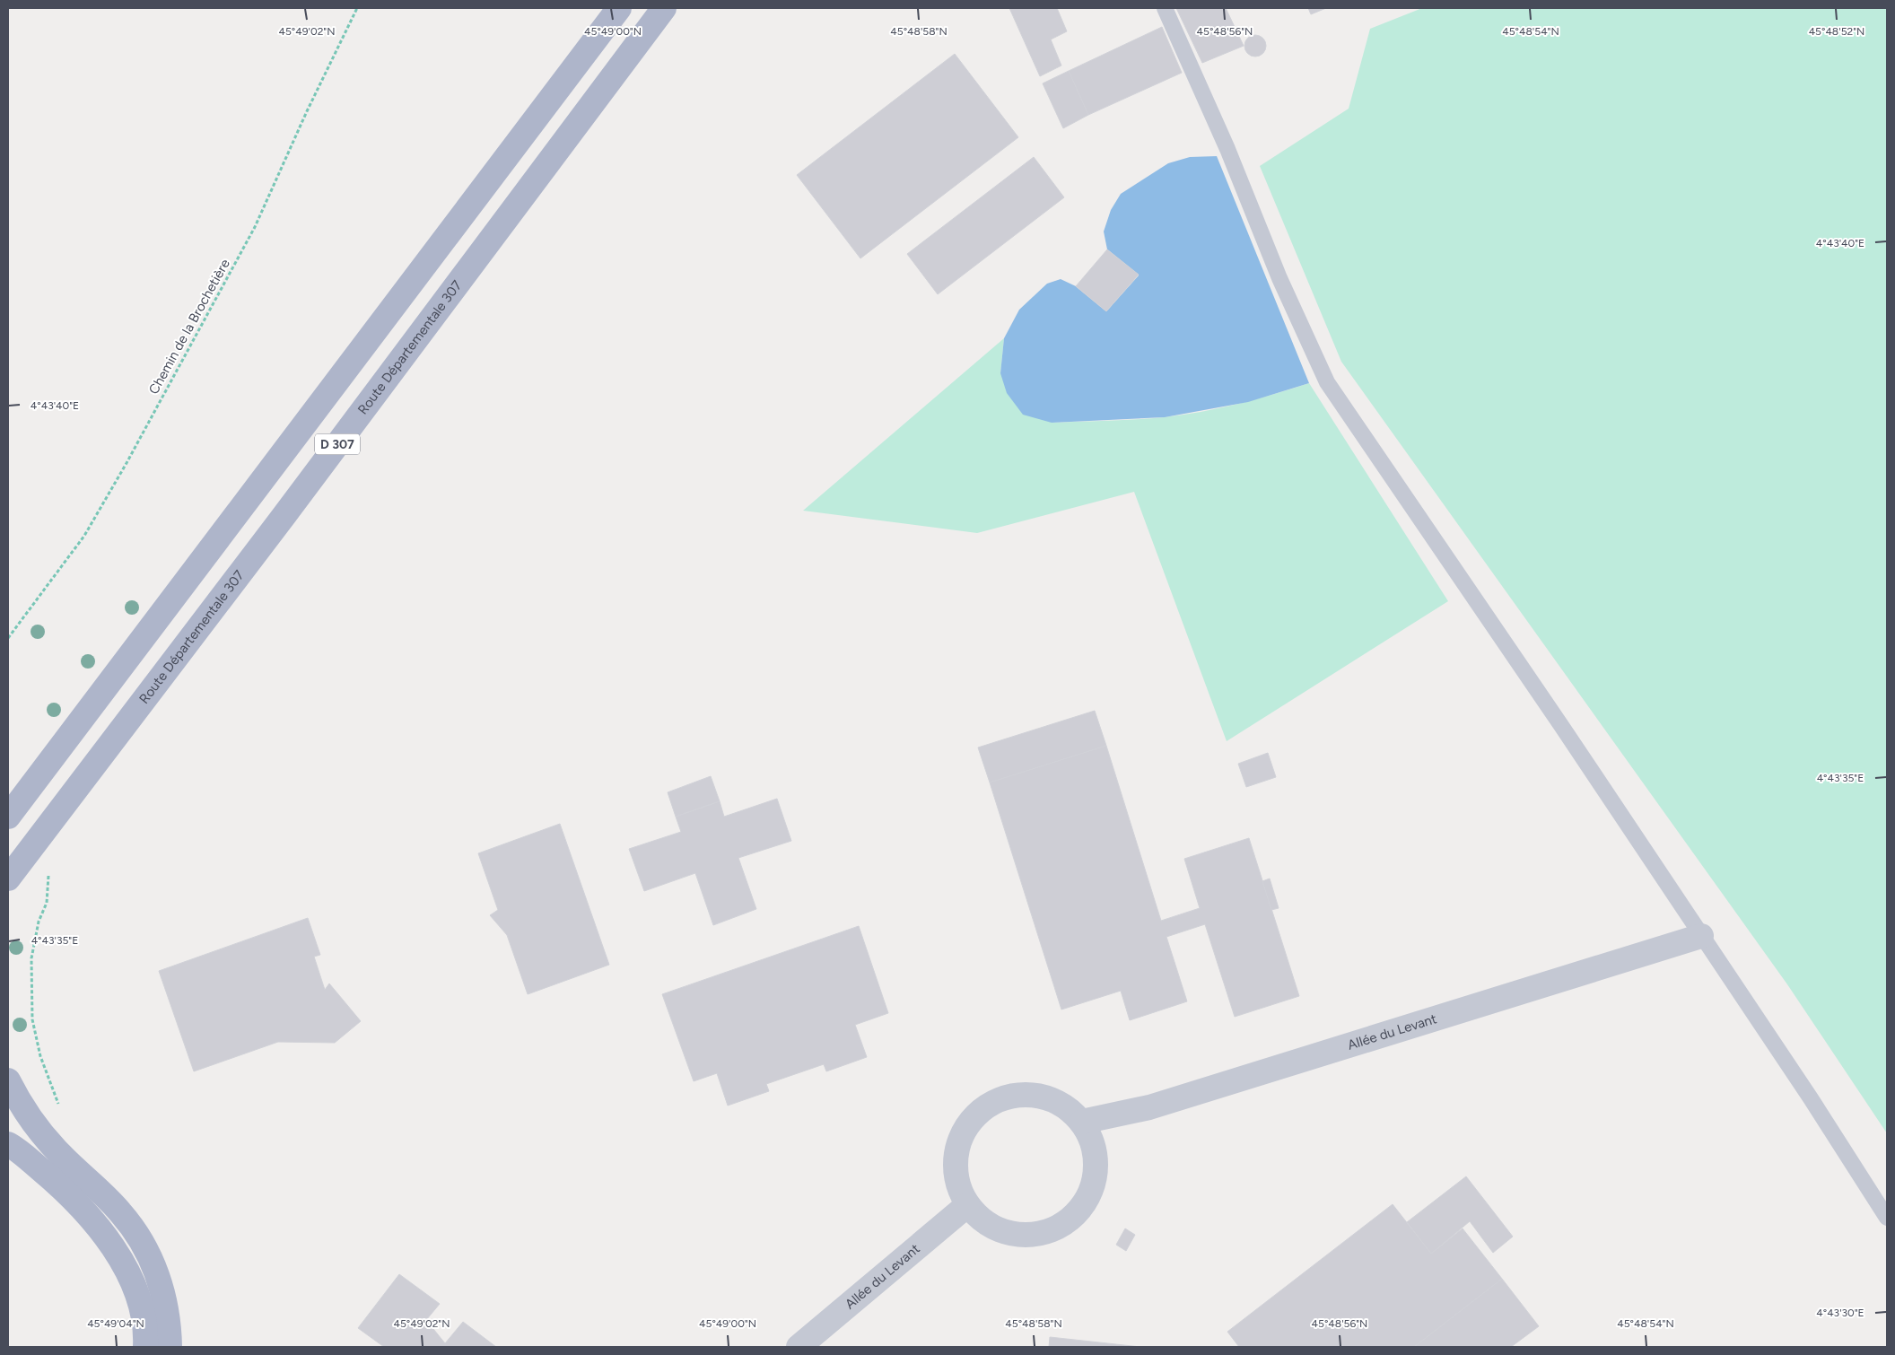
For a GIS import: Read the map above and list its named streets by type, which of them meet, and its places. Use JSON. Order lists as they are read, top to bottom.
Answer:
{
  "streets": {
    "main road": ["Route Départementale 307", "D 307"],
    "street": ["Allée du Levant"],
    "path": ["Chemin de la Brochetière"]
  },
  "coordinates": [
    "45°49'02\"N",
    "45°49'00\"N",
    "45°48'58\"N",
    "45°48'56\"N",
    "45°48'54\"N",
    "45°48'52\"N",
    "4°43'40\"E",
    "4°43'35\"E",
    "4°43'30\"E",
    "45°49'04\"N"
  ]
}
